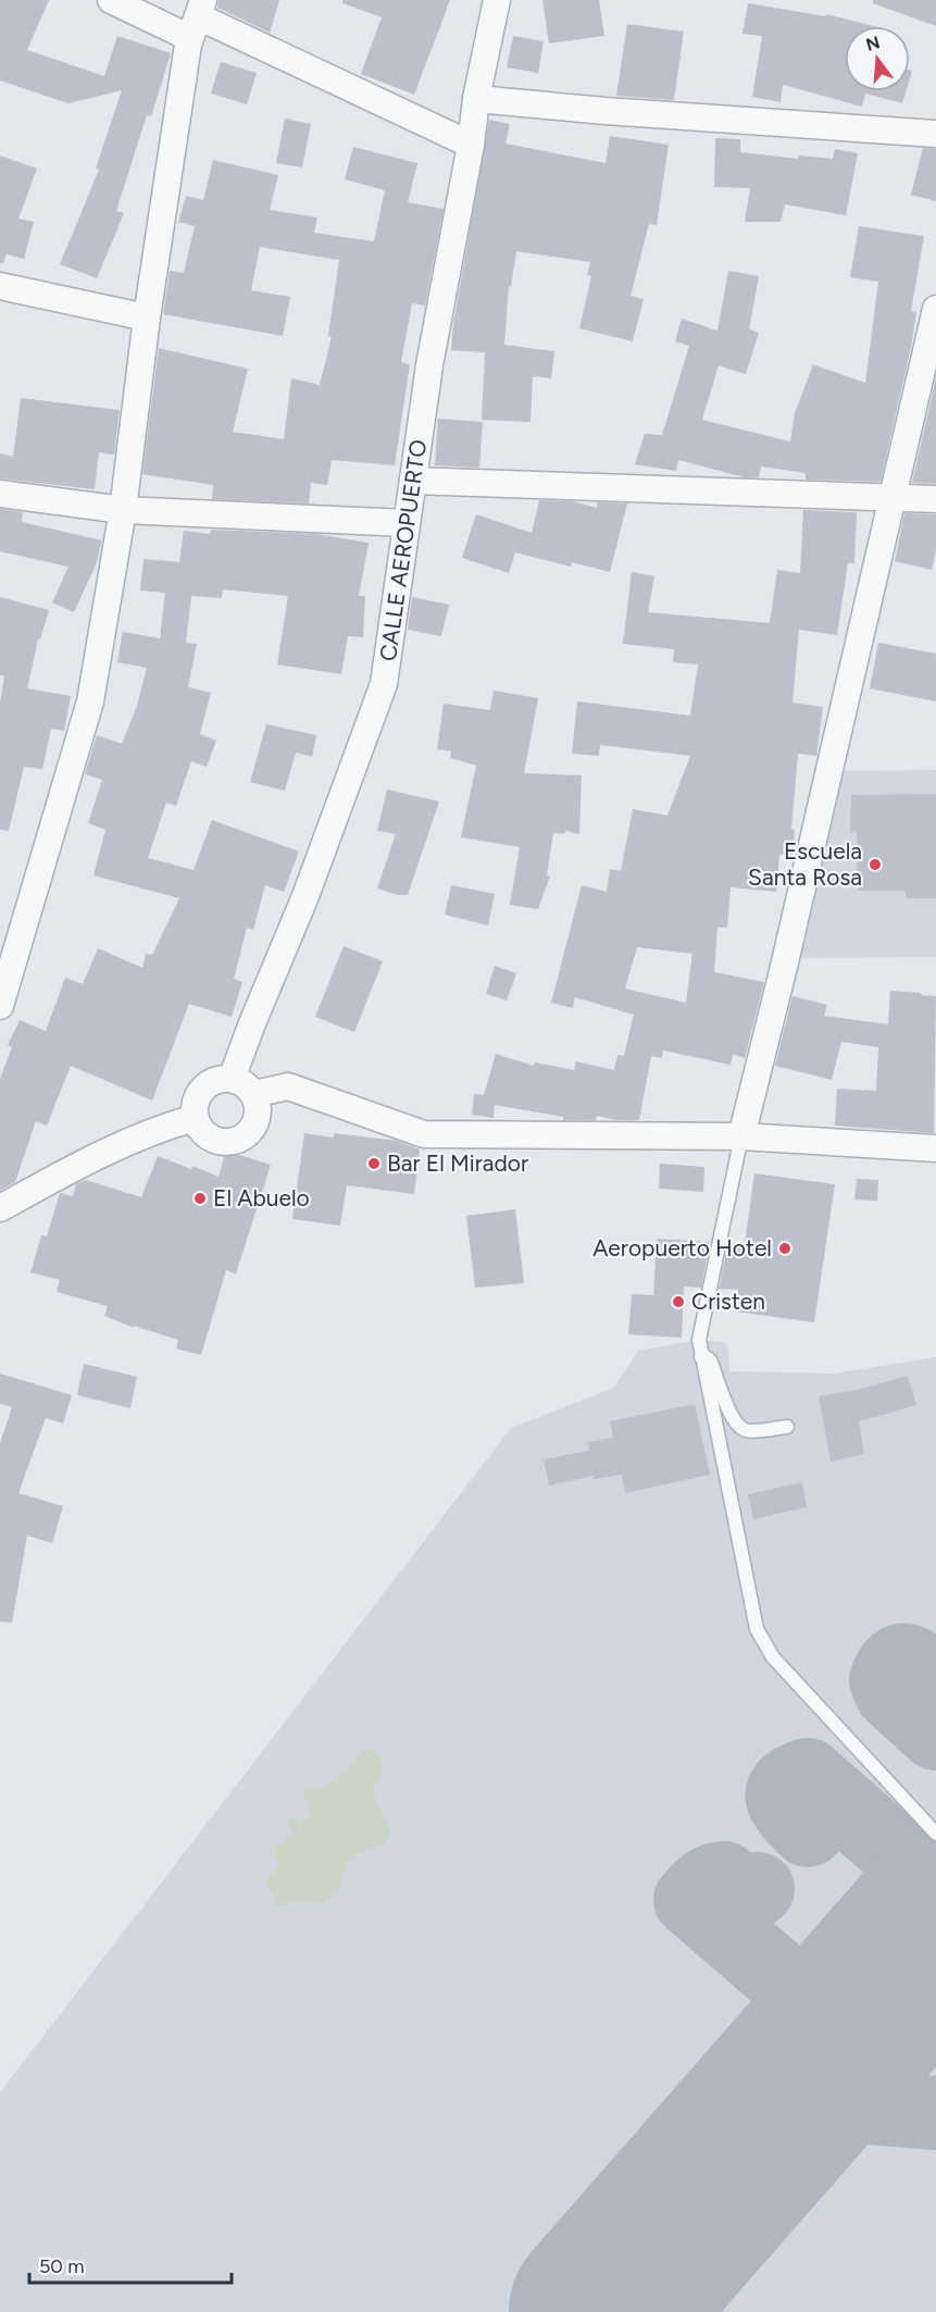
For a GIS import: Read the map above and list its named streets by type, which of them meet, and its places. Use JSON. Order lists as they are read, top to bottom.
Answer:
{
  "streets": {
    "street": ["CALLE AEROPUERTO"]
  },
  "places": [
    "Escuela Santa Rosa",
    "Bar El Mirador",
    "El Abuelo",
    "Aeropuerto Hotel",
    "Cristen"
  ],
  "scale_bar": "50 m",
  "north": "top"
}
